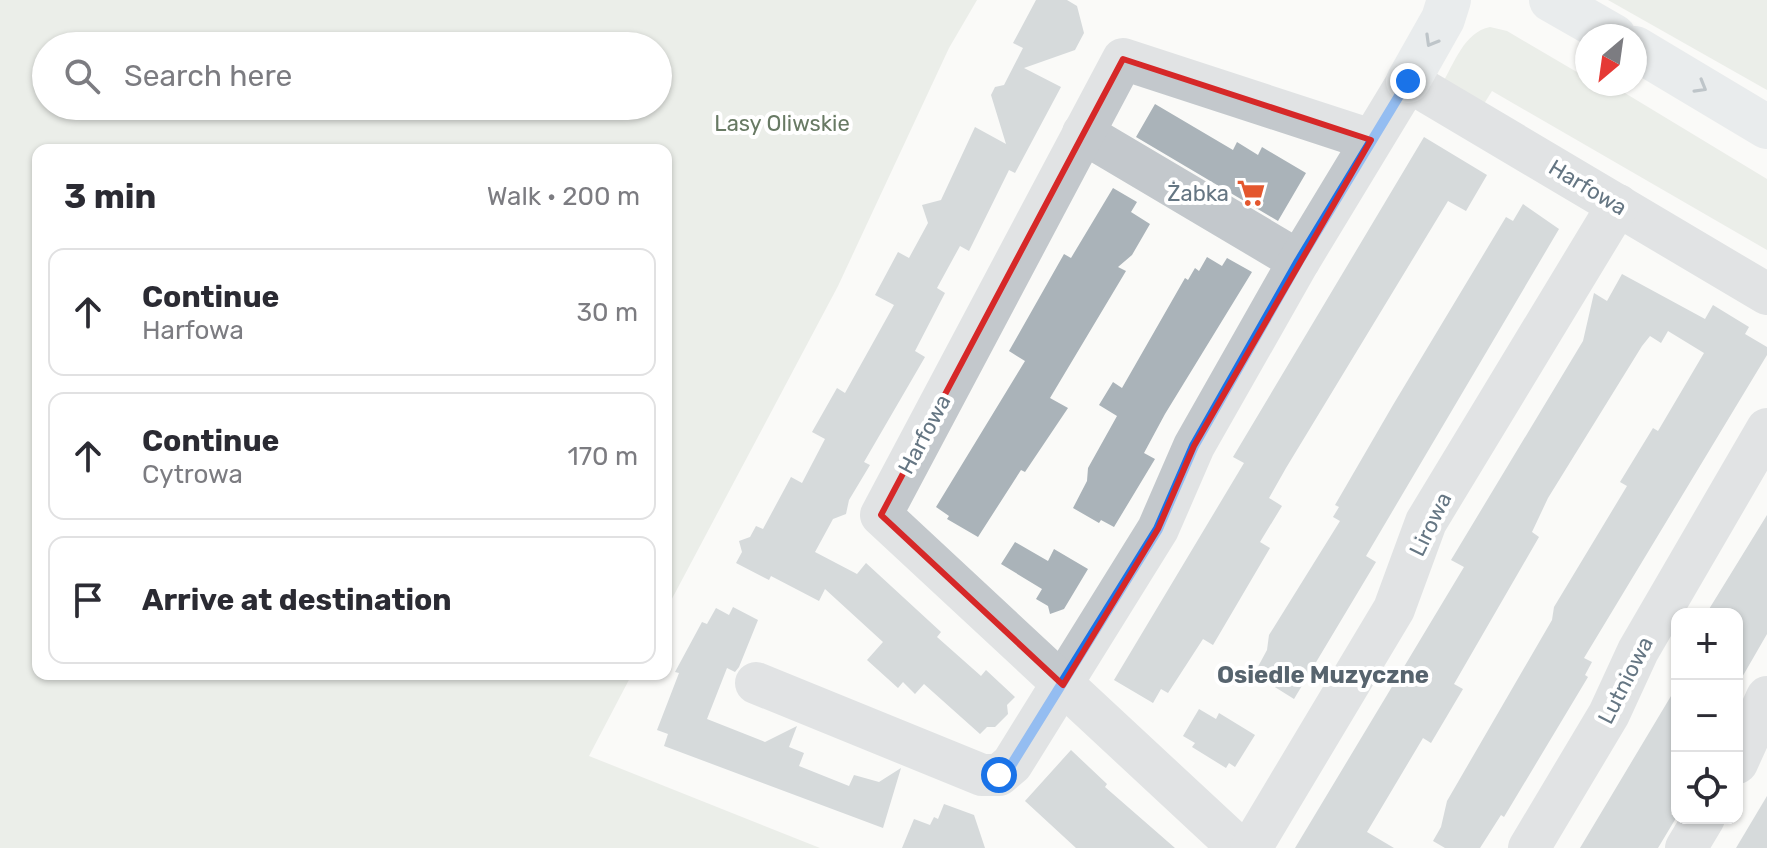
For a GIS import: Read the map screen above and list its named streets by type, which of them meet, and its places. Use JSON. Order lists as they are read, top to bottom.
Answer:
{
  "streets": {
    "street": ["Harfowa", "Lirowa", "Lutniowa"]
  },
  "crossings": [
    ["Harfowa", "Lirowa"]
  ],
  "districts": ["Osiedle Muzyczne"],
  "parks": ["Lasy Oliwskie"],
  "places": {
    "supermarket": ["Żabka"]
  },
  "north": "bottom left",
  "page": {
    "search": "Search here",
    "heading": ["3 min", "Walk · 200 m"],
    "list": [
      ["Continue", "Harfowa", "30 m"],
      ["Continue", "Cytrowa", "170 m"],
      "Arrive at destination"
    ],
    "map_buttons": ["+", "−"]
  }
}
